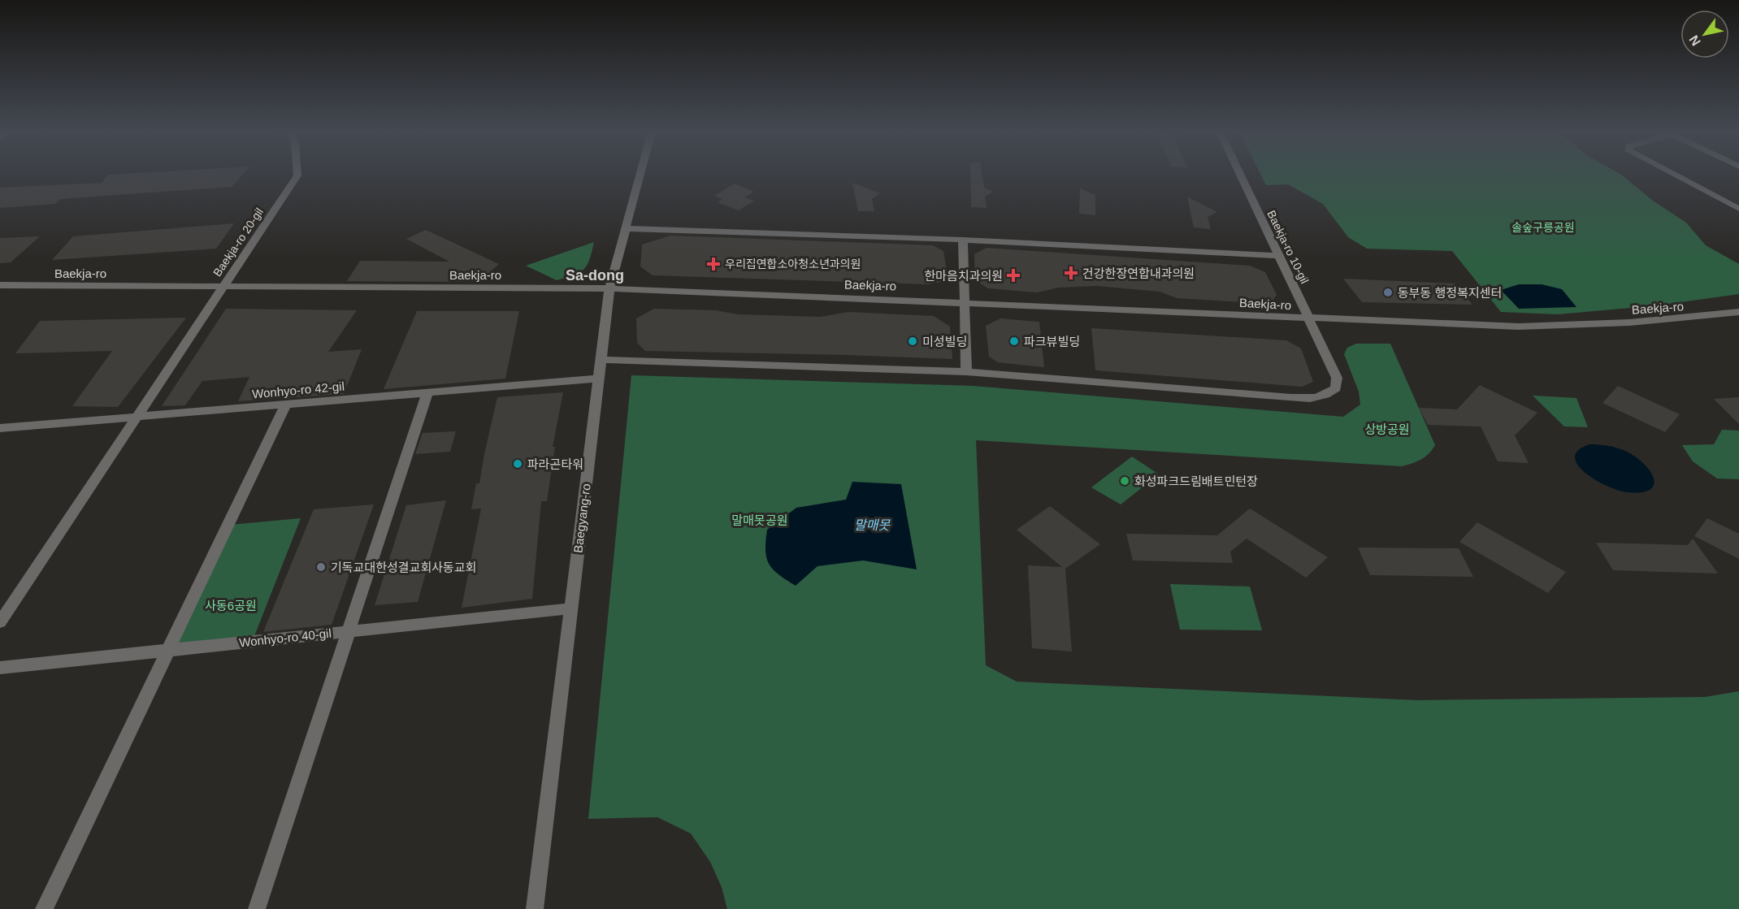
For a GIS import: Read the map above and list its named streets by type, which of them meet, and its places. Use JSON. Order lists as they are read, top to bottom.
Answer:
{
  "streets": {
    "street": [
      "Baekja-ro 20-gil",
      "Baekja-ro 10-gil",
      "Baekja-ro",
      "Wonhyo-ro 42-gil",
      "Baegyang-ro",
      "Wonhyo-ro 40-gil"
    ]
  },
  "crossings": [
    ["Baekja-ro 20-gil", "Baekja-ro"],
    ["Baekja-ro 20-gil", "Wonhyo-ro 42-gil"],
    ["Baekja-ro 10-gil", "Baekja-ro"],
    ["Baekja-ro", "Baegyang-ro"],
    ["Wonhyo-ro 42-gil", "Baegyang-ro"],
    ["Baegyang-ro", "Wonhyo-ro 40-gil"]
  ],
  "districts": ["Sa-dong"],
  "water": ["말매못"],
  "parks": [
    "솔숲구릉공원",
    "상방공원",
    "말매못공원",
    "사동6공원"
  ],
  "places": {
    "health": ["우리집연합소아청소년과의원", "건강한장연합내과의원", "한마음치과의원"],
    "other": [
      "동부동 행정복지센터",
      "미성빌딩",
      "파크뷰빌딩",
      "파라곤타워",
      "화성파크드림배트민턴장",
      "기독교대한성결교회사동교회"
    ]
  },
  "north": "bottom left"
}
